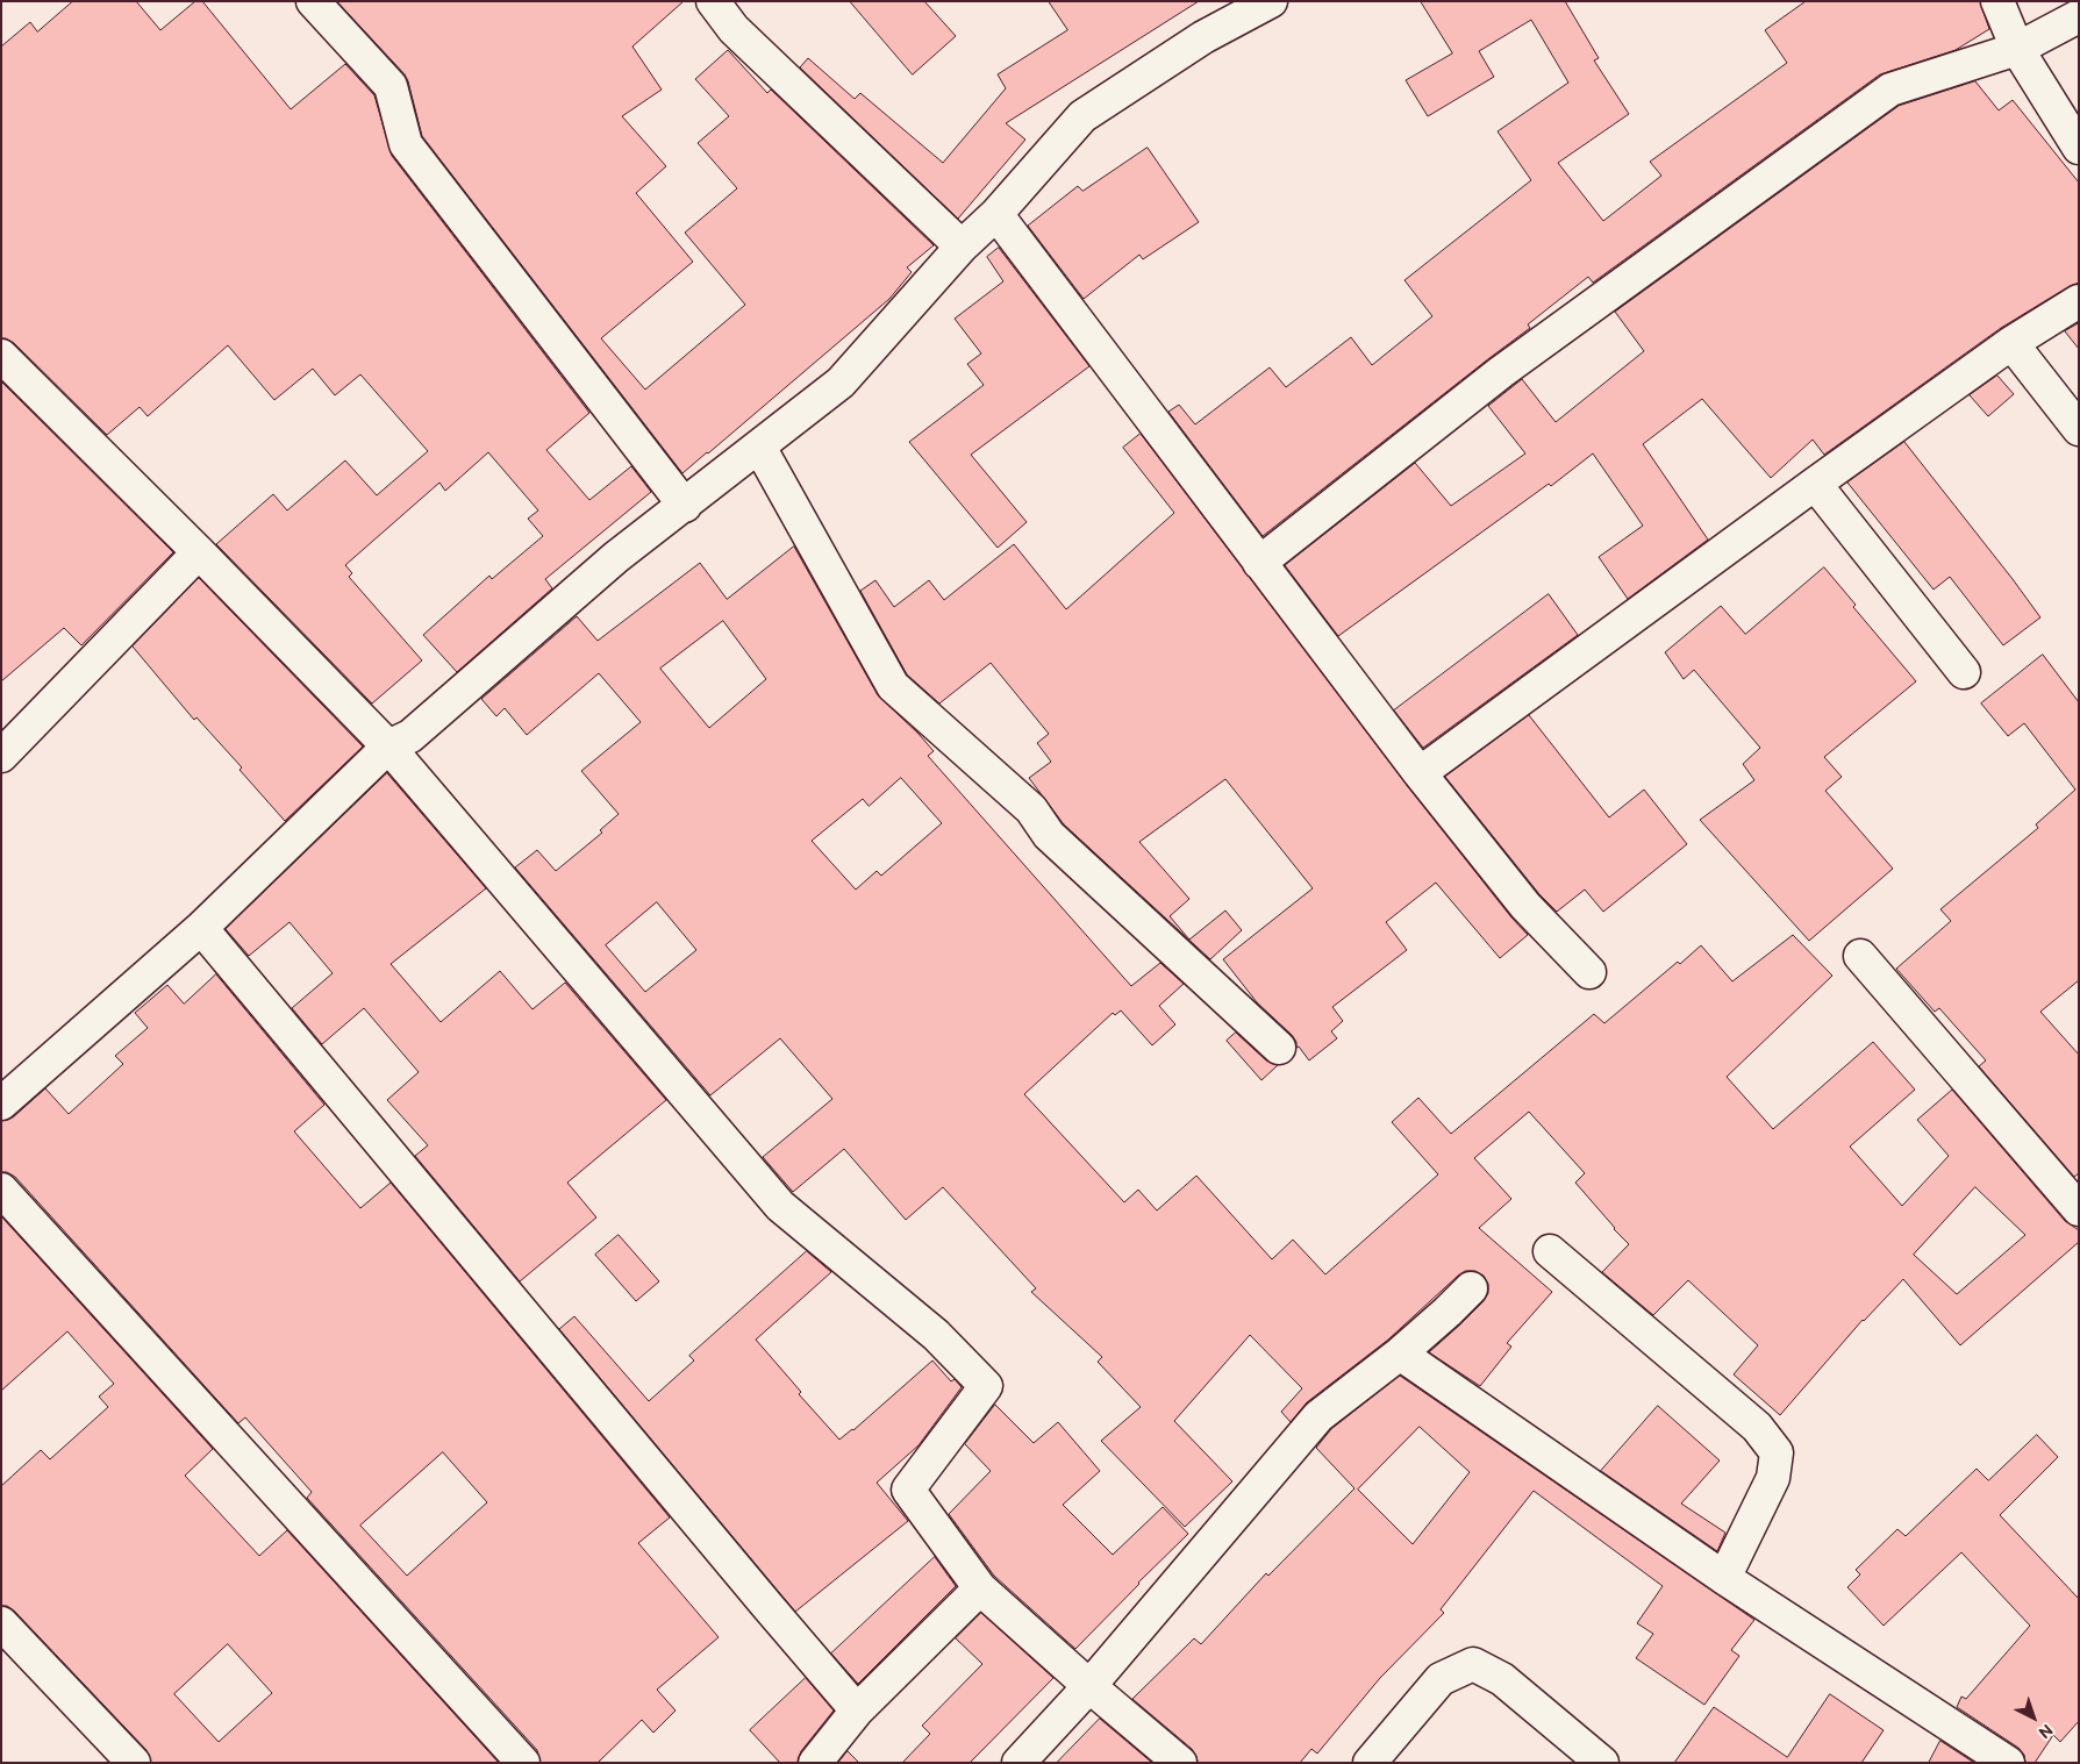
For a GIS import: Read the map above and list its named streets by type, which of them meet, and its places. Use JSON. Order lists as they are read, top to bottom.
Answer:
{
  "north": "bottom right"
}
